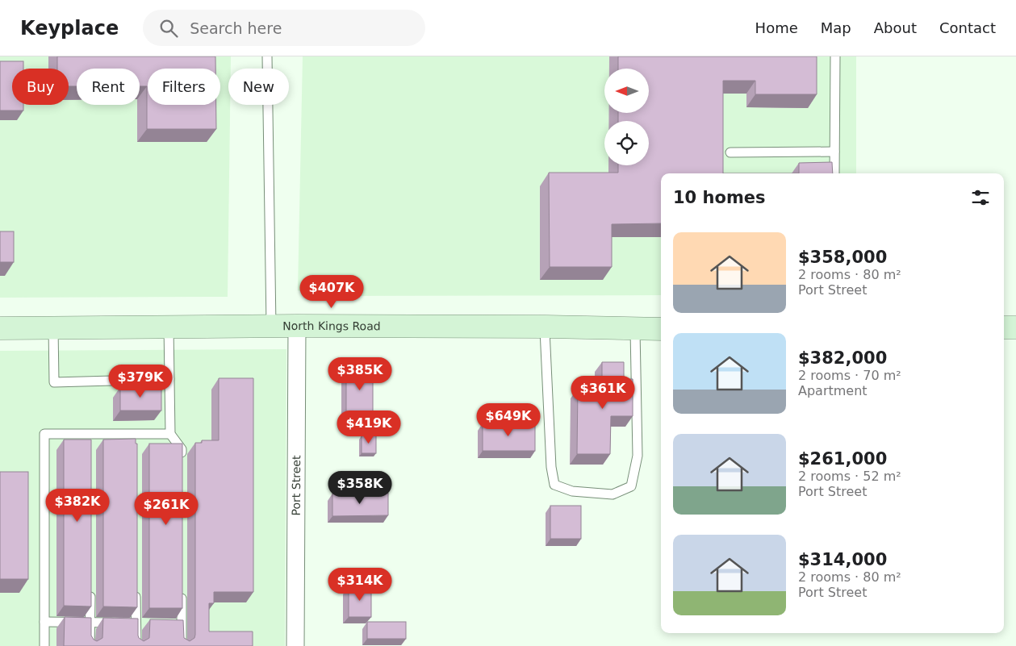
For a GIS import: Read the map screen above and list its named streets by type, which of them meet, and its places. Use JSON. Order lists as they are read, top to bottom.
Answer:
{
  "streets": {
    "main road": ["North Kings Road"],
    "street": ["Port Street"]
  },
  "crossings": [
    ["North Kings Road", "Port Street"]
  ],
  "north": "left",
  "page": {
    "header": "Keyplace",
    "search": "Search here",
    "nav": [
      "Home",
      "Map",
      "About",
      "Contact"
    ],
    "chip": [
      "Buy",
      "Rent",
      "Filters",
      "New"
    ],
    "heading": "10 homes",
    "list": [
      {
        "name": "$358,000",
        "note": "2 rooms · 80 m² · Port Street"
      },
      {
        "name": "$382,000",
        "note": "2 rooms · 70 m² · Apartment"
      },
      {
        "name": "$261,000",
        "note": "2 rooms · 52 m² · Port Street"
      },
      {
        "name": "$314,000",
        "note": "2 rooms · 80 m² · Port Street"
      }
    ],
    "price": [
      "$407K",
      "$385K",
      "$379K",
      "$361K",
      "$649K",
      "$419K",
      "$358K",
      "$382K",
      "$261K",
      "$314K"
    ]
  }
}
